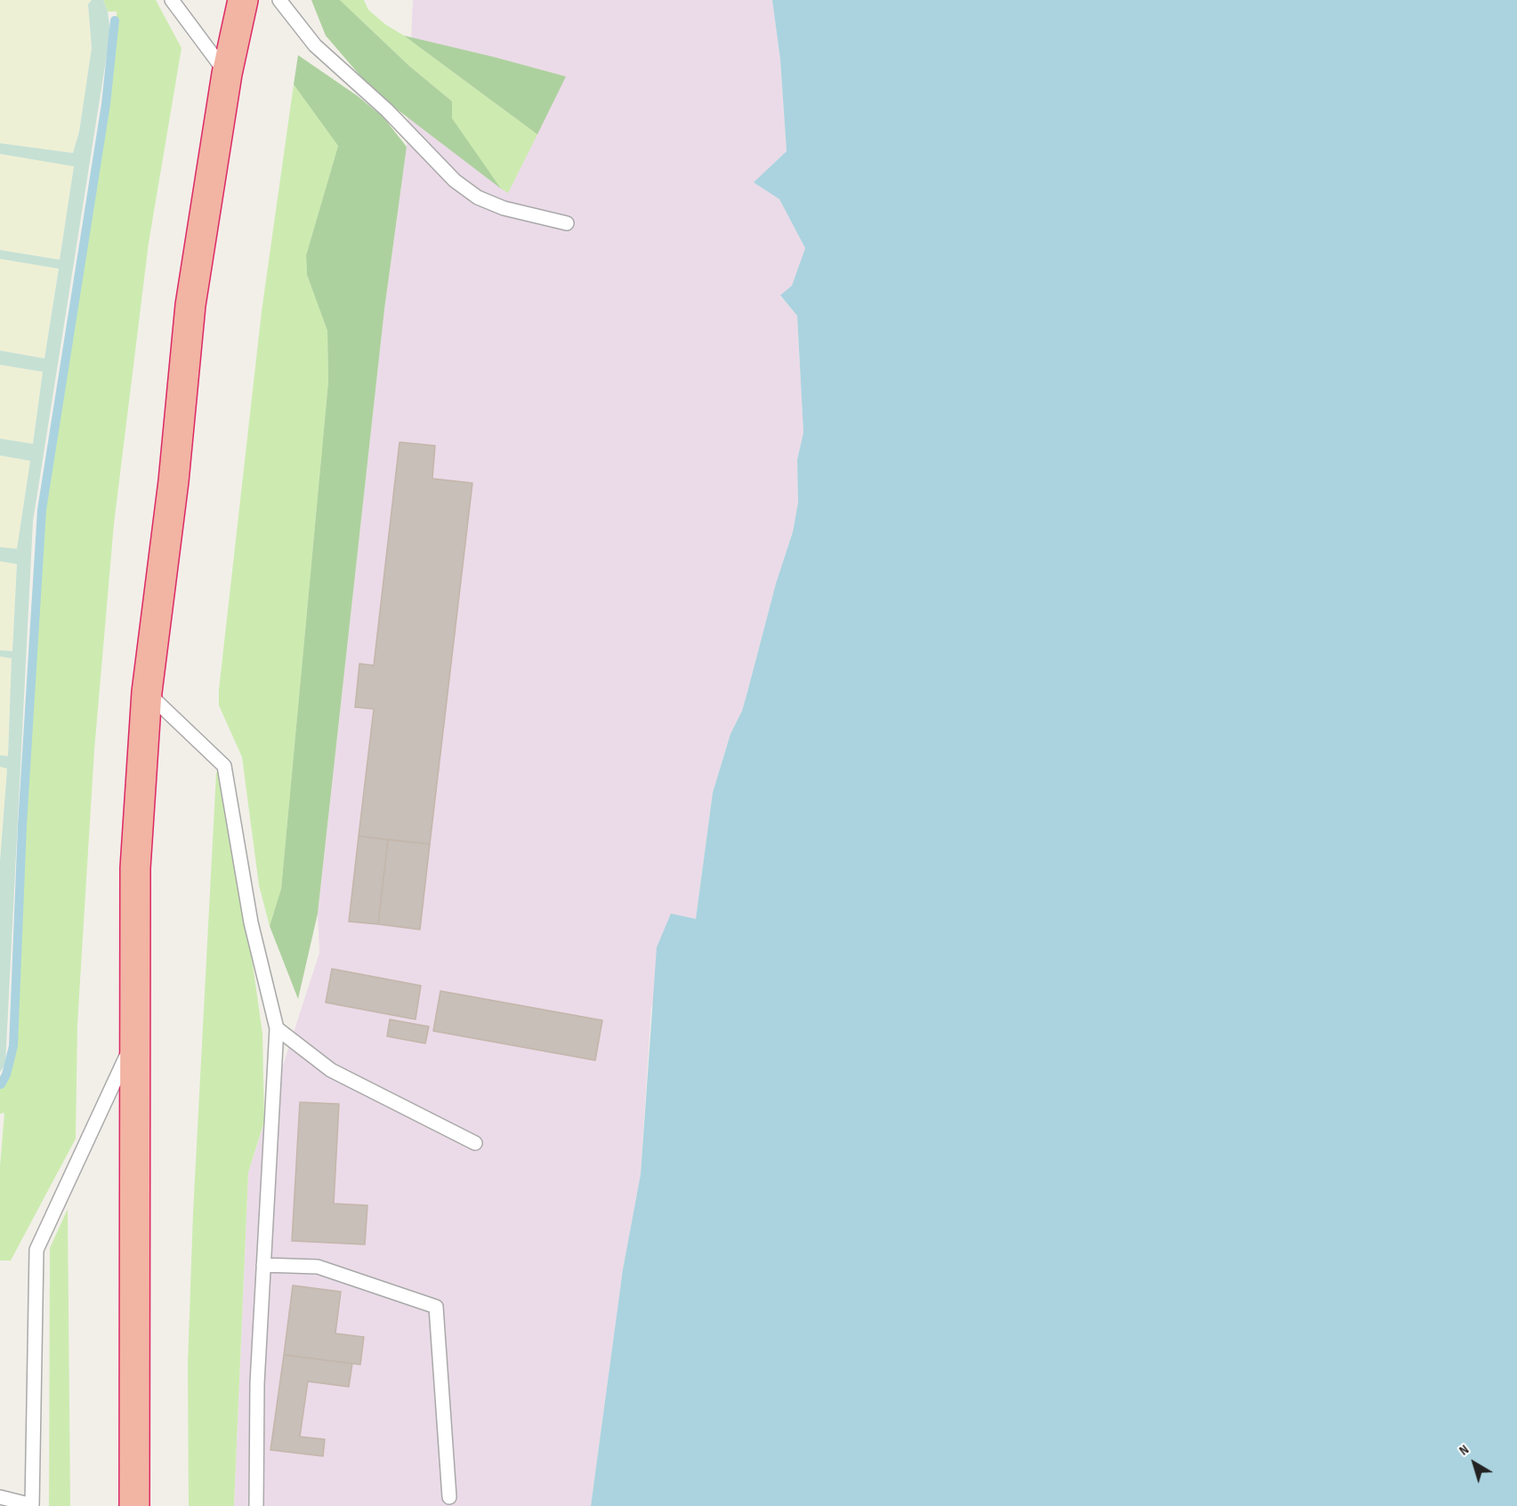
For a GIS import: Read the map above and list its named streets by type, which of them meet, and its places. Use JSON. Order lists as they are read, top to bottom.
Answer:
{
  "north": "top left"
}
